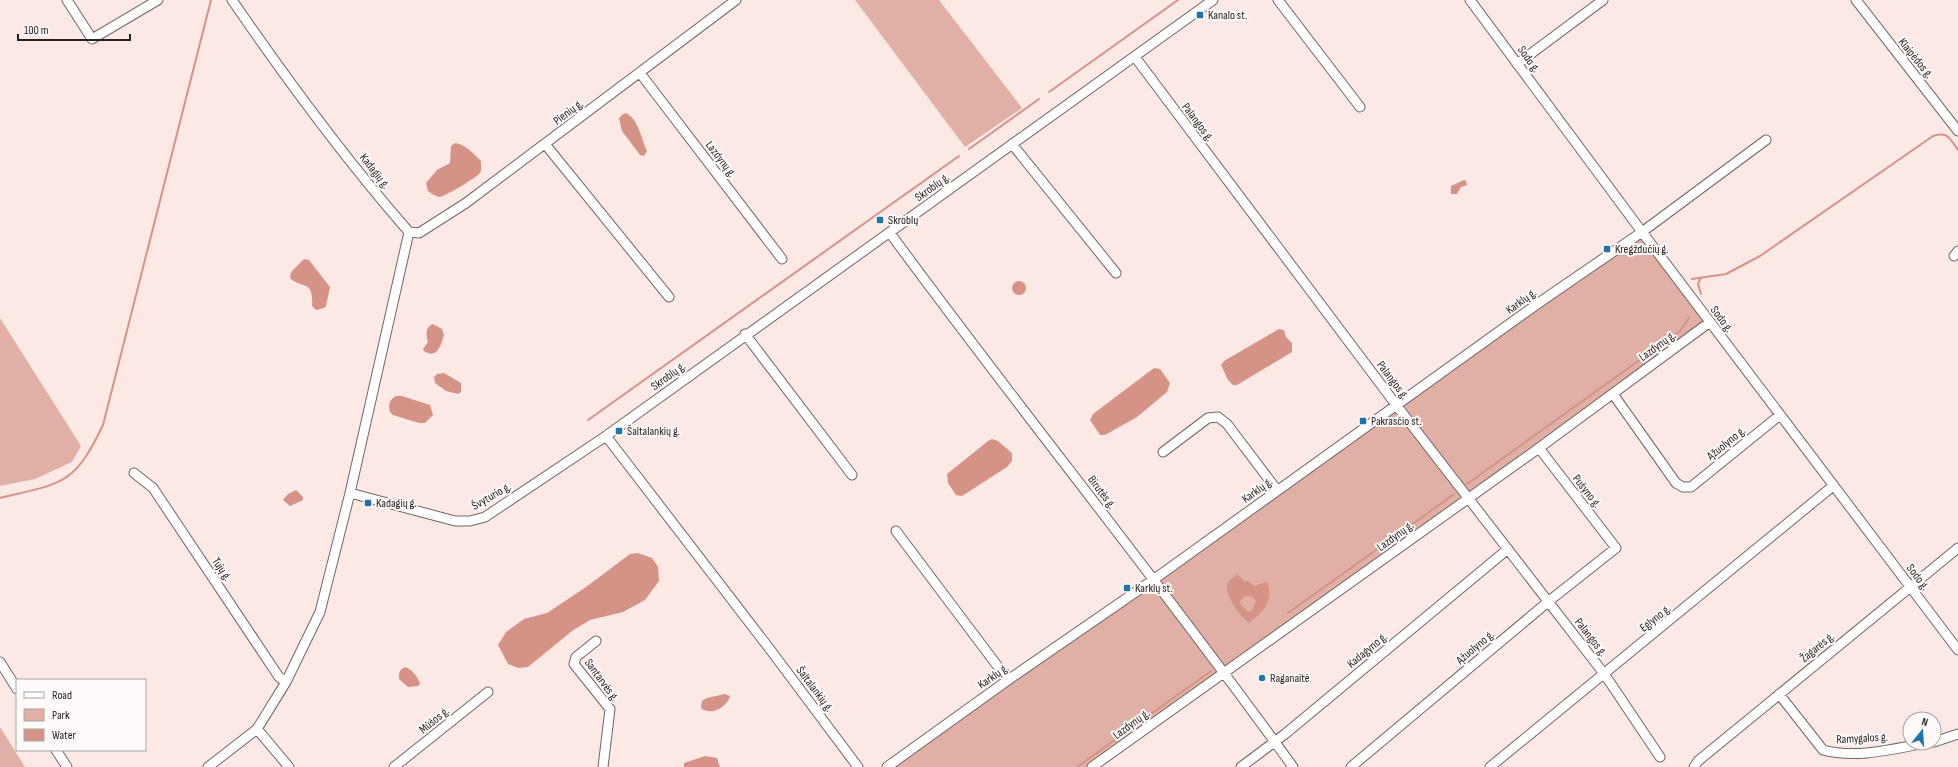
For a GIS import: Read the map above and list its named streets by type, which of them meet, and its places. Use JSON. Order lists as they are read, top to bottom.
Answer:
{
  "streets": {
    "street": [
      "Klaipėdos g.",
      "Sodo g.",
      "Pienių g.",
      "Palangos g.",
      "Lazdynų g.",
      "Kadagių g.",
      "Skroblų g.",
      "Karklų g.",
      "Ąžuolyno g.",
      "Pušyno g.",
      "Birutės g.",
      "Švyturio g.",
      "Tujų g.",
      "Eglyno g.",
      "Žagarės g.",
      "Kadagyno g.",
      "Santarvės g.",
      "Šaltalankių g.",
      "Mūšos g.",
      "Ramygalos g."
    ]
  },
  "crossings": [
    ["Sodo g.", "Lazdynų g."],
    ["Sodo g.", "Karklų g."],
    ["Sodo g.", "Ąžuolyno g."],
    ["Sodo g.", "Eglyno g."],
    ["Sodo g.", "Žagarės g."],
    ["Pienių g.", "Lazdynų g."],
    ["Pienių g.", "Kadagių g."],
    ["Palangos g.", "Lazdynų g."],
    ["Palangos g.", "Skroblų g."],
    ["Palangos g.", "Karklų g."],
    ["Palangos g.", "Ąžuolyno g."],
    ["Palangos g.", "Eglyno g."],
    ["Palangos g.", "Kadagyno g."],
    ["Lazdynų g.", "Ąžuolyno g."],
    ["Lazdynų g.", "Pušyno g."],
    ["Lazdynų g.", "Birutės g."],
    ["Skroblų g.", "Birutės g."],
    ["Skroblų g.", "Švyturio g."],
    ["Skroblų g.", "Šaltalankių g."],
    ["Karklų g.", "Birutės g."],
    ["Ąžuolyno g.", "Pušyno g."],
    ["Birutės g.", "Kadagyno g."],
    ["Švyturio g.", "Šaltalankių g."],
    ["Žagarės g.", "Ramygalos g."]
  ],
  "places": {
    "transit": [
      "Kanalo st.",
      "Skroblų",
      "Kregždučių g.",
      "Pakrasčio st.",
      "Šaltalankių g.",
      "Kadagių g.",
      "Karklų st."
    ],
    "other": ["Raganaitė"]
  },
  "legend": ["Road", "Park", "Water"],
  "scale_bar": "100 m",
  "north": "top"
}
